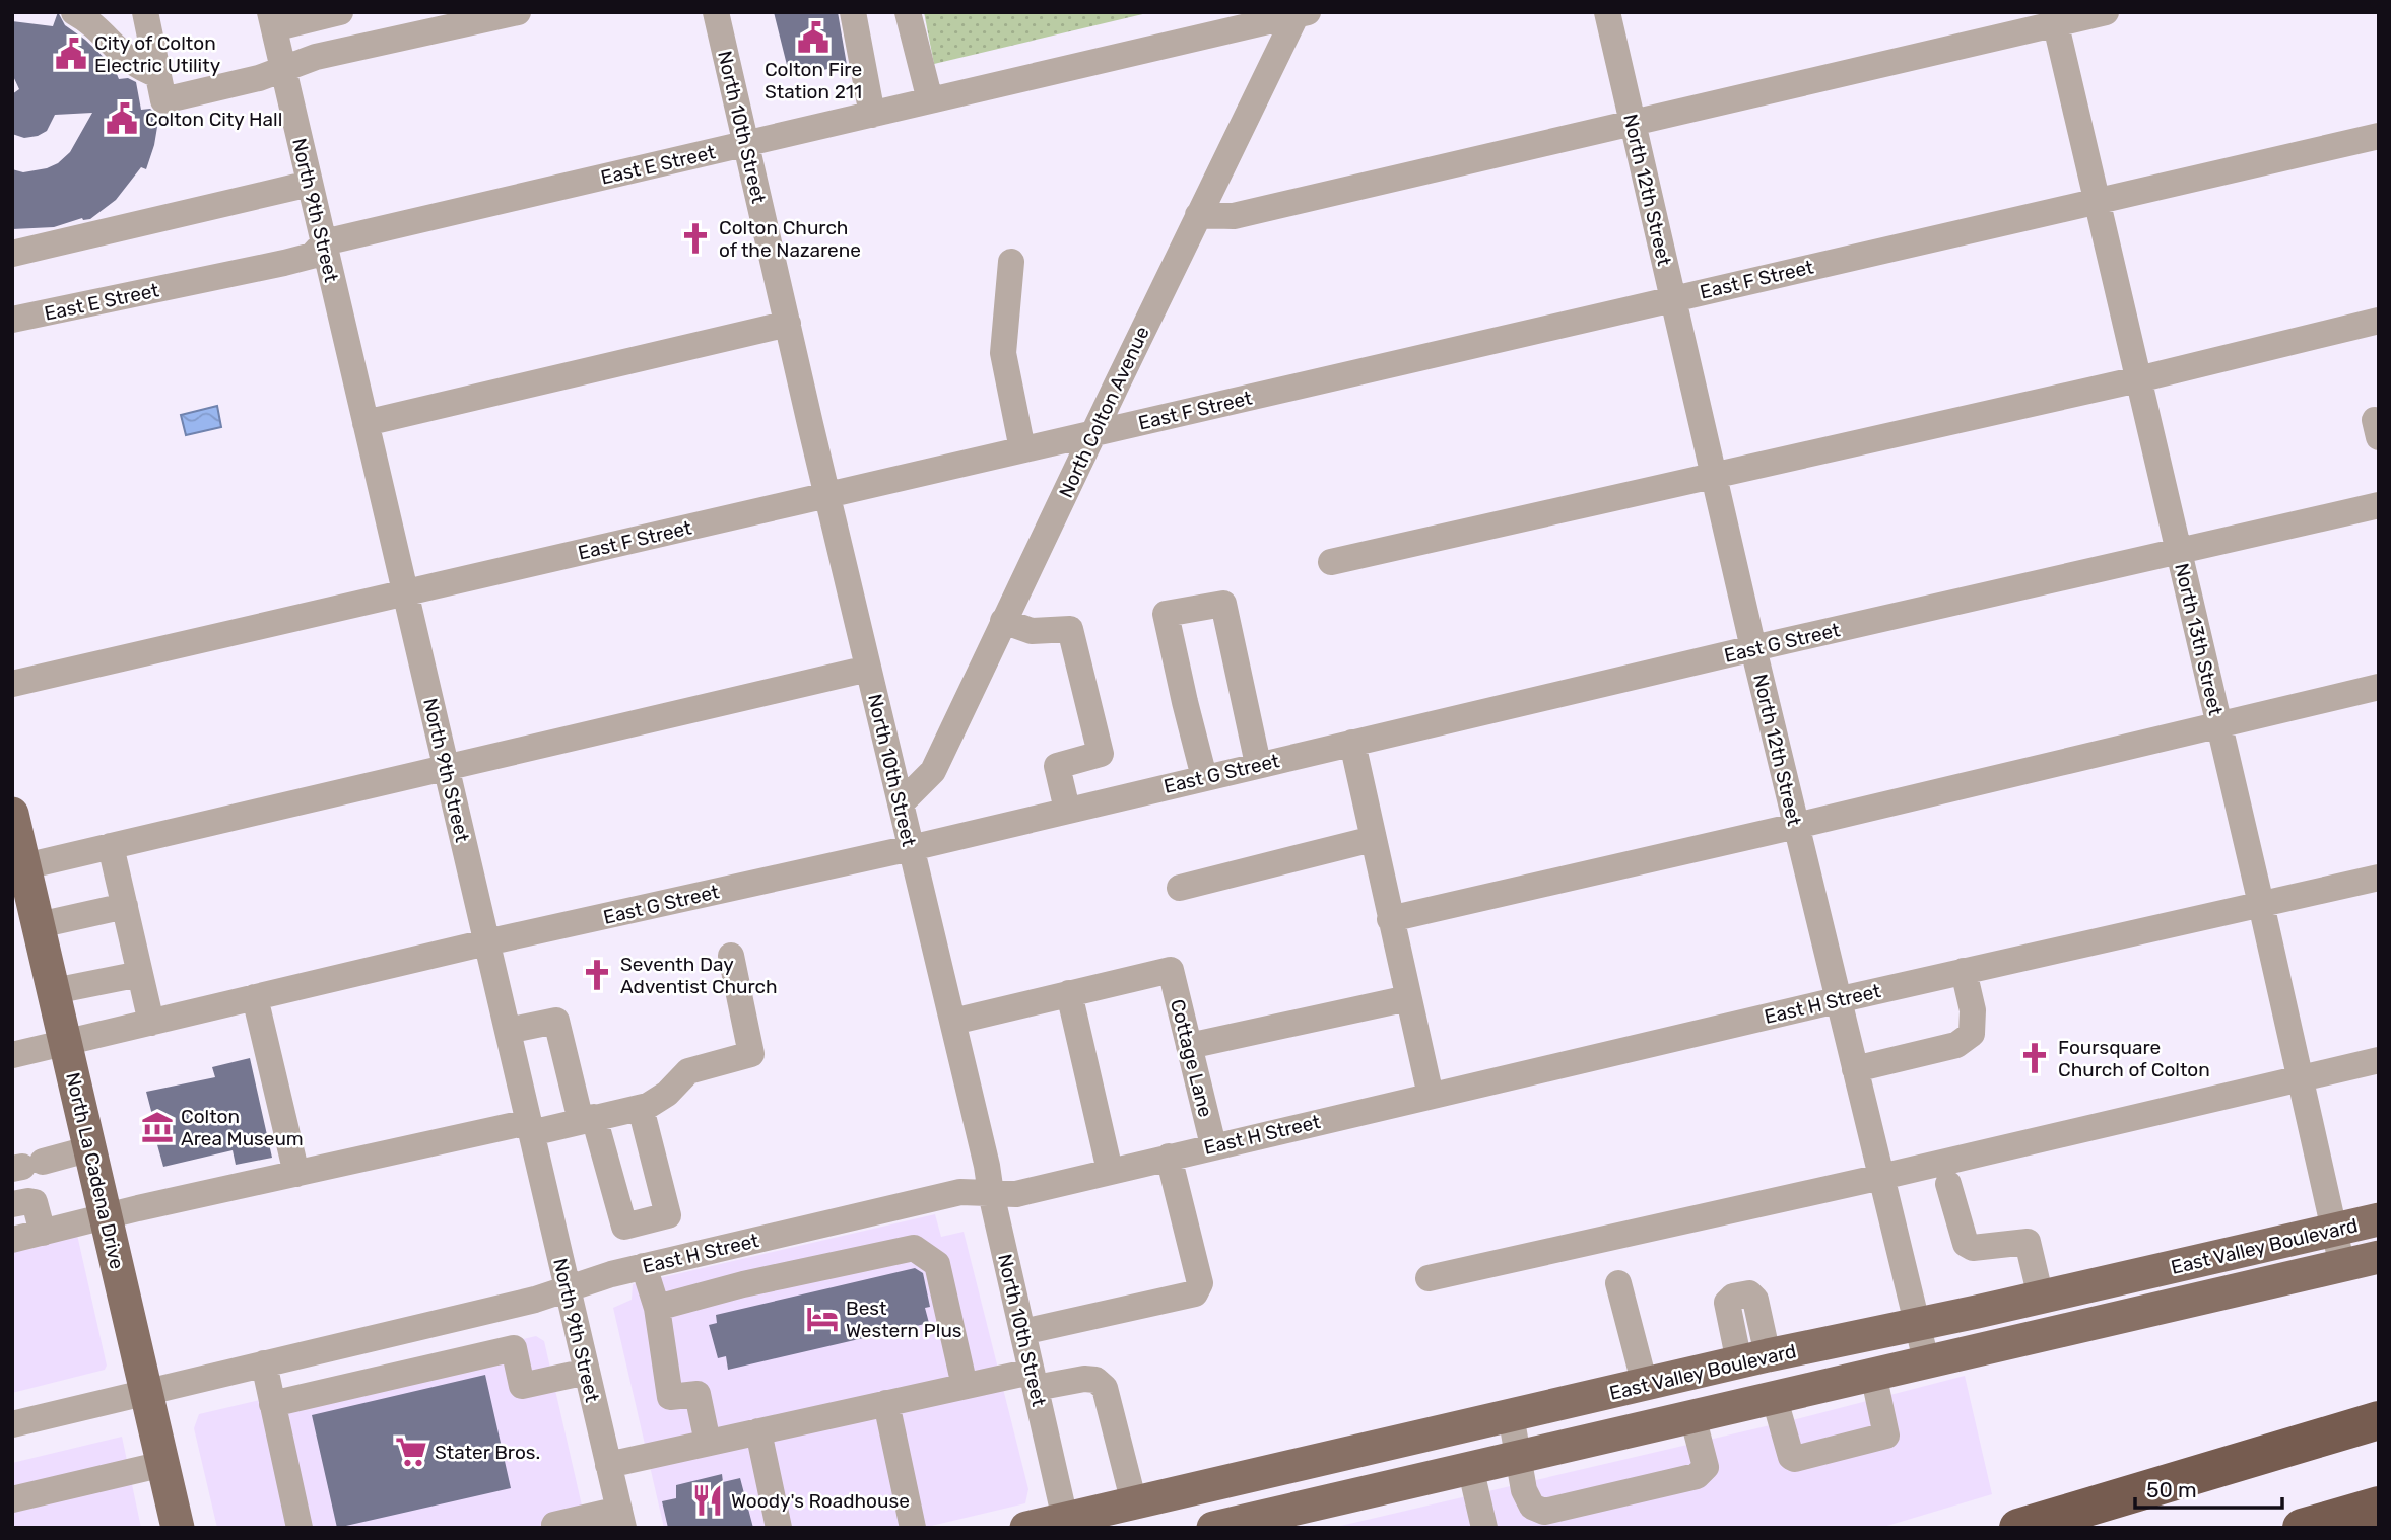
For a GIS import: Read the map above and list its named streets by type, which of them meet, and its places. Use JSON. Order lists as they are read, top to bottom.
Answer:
{
  "streets": {
    "main road": ["North La Cadena Drive", "East Valley Boulevard"],
    "street": [
      "North 10th Street",
      "East E Street",
      "North 12th Street",
      "North 9th Street",
      "East F Street",
      "North Colton Avenue",
      "North 13th Street",
      "East G Street",
      "East H Street",
      "Cottage Lane"
    ]
  },
  "crossings": [
    ["North 10th Street", "East E Street"],
    ["North 10th Street", "East F Street"],
    ["North 10th Street", "North Colton Avenue"],
    ["North 10th Street", "East G Street"],
    ["North 10th Street", "East H Street"],
    ["North 10th Street", "East Valley Boulevard"],
    ["East E Street", "North 9th Street"],
    ["East E Street", "North Colton Avenue"],
    ["North 12th Street", "East F Street"],
    ["North 12th Street", "East G Street"],
    ["North 12th Street", "East H Street"],
    ["North 12th Street", "East Valley Boulevard"],
    ["North 9th Street", "East F Street"],
    ["North 9th Street", "East G Street"],
    ["North 9th Street", "East H Street"],
    ["East F Street", "North Colton Avenue"],
    ["East F Street", "North 13th Street"],
    ["North 13th Street", "East G Street"],
    ["North 13th Street", "East H Street"],
    ["North 13th Street", "East Valley Boulevard"],
    ["East G Street", "North La Cadena Drive"],
    ["East H Street", "Cottage Lane"],
    ["East H Street", "North La Cadena Drive"]
  ],
  "places": {
    "public building": ["Colton Fire Station 211", "City of Colton Electric Utility", "Colton City Hall"],
    "church": ["Colton Church of the Nazarene", "Seventh Day Adventist Church", "Foursquare Church of Colton"],
    "museum": ["Colton Area Museum"],
    "hotel": ["Best Western Plus"],
    "supermarket": ["Stater Bros."],
    "restaurant": ["Woody's Roadhouse"]
  },
  "scale_bar": "50 m"
}
